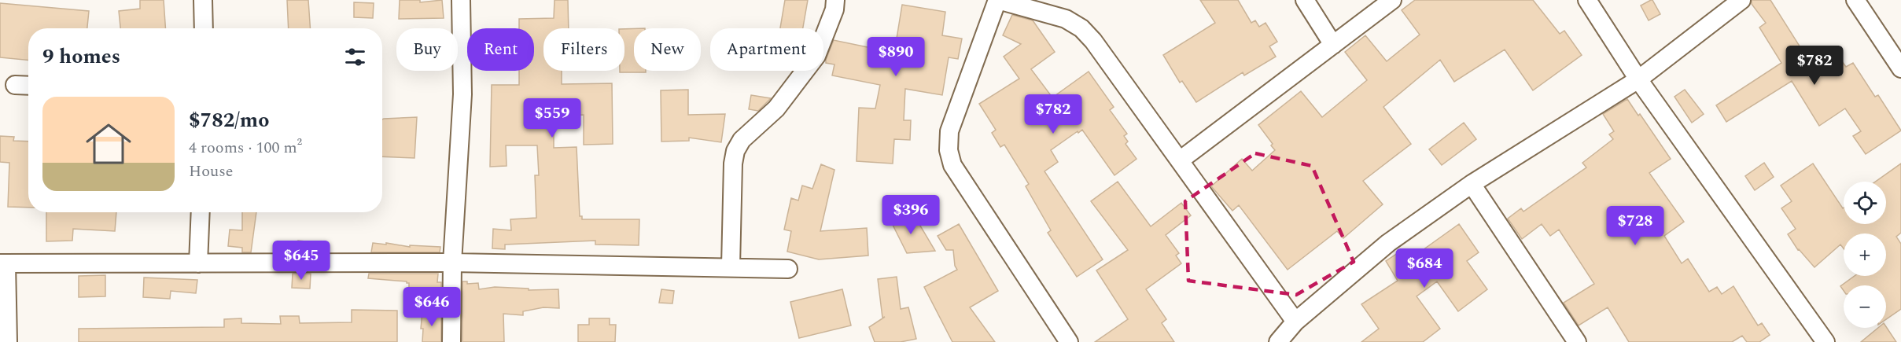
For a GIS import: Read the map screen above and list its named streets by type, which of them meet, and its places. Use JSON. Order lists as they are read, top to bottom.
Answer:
{
  "page": {
    "chip": [
      "Buy",
      "Rent",
      "Filters",
      "New",
      "Apartment"
    ],
    "heading": "9 homes",
    "price": [
      "$890",
      "$782",
      "$782",
      "$559",
      "$396",
      "$728",
      "$645",
      "$684",
      "$646"
    ],
    "list": [
      {
        "name": "$782/mo",
        "note": "4 rooms · 100 m² · House"
      }
    ],
    "map_buttons": ["+", "−"]
  }
}
